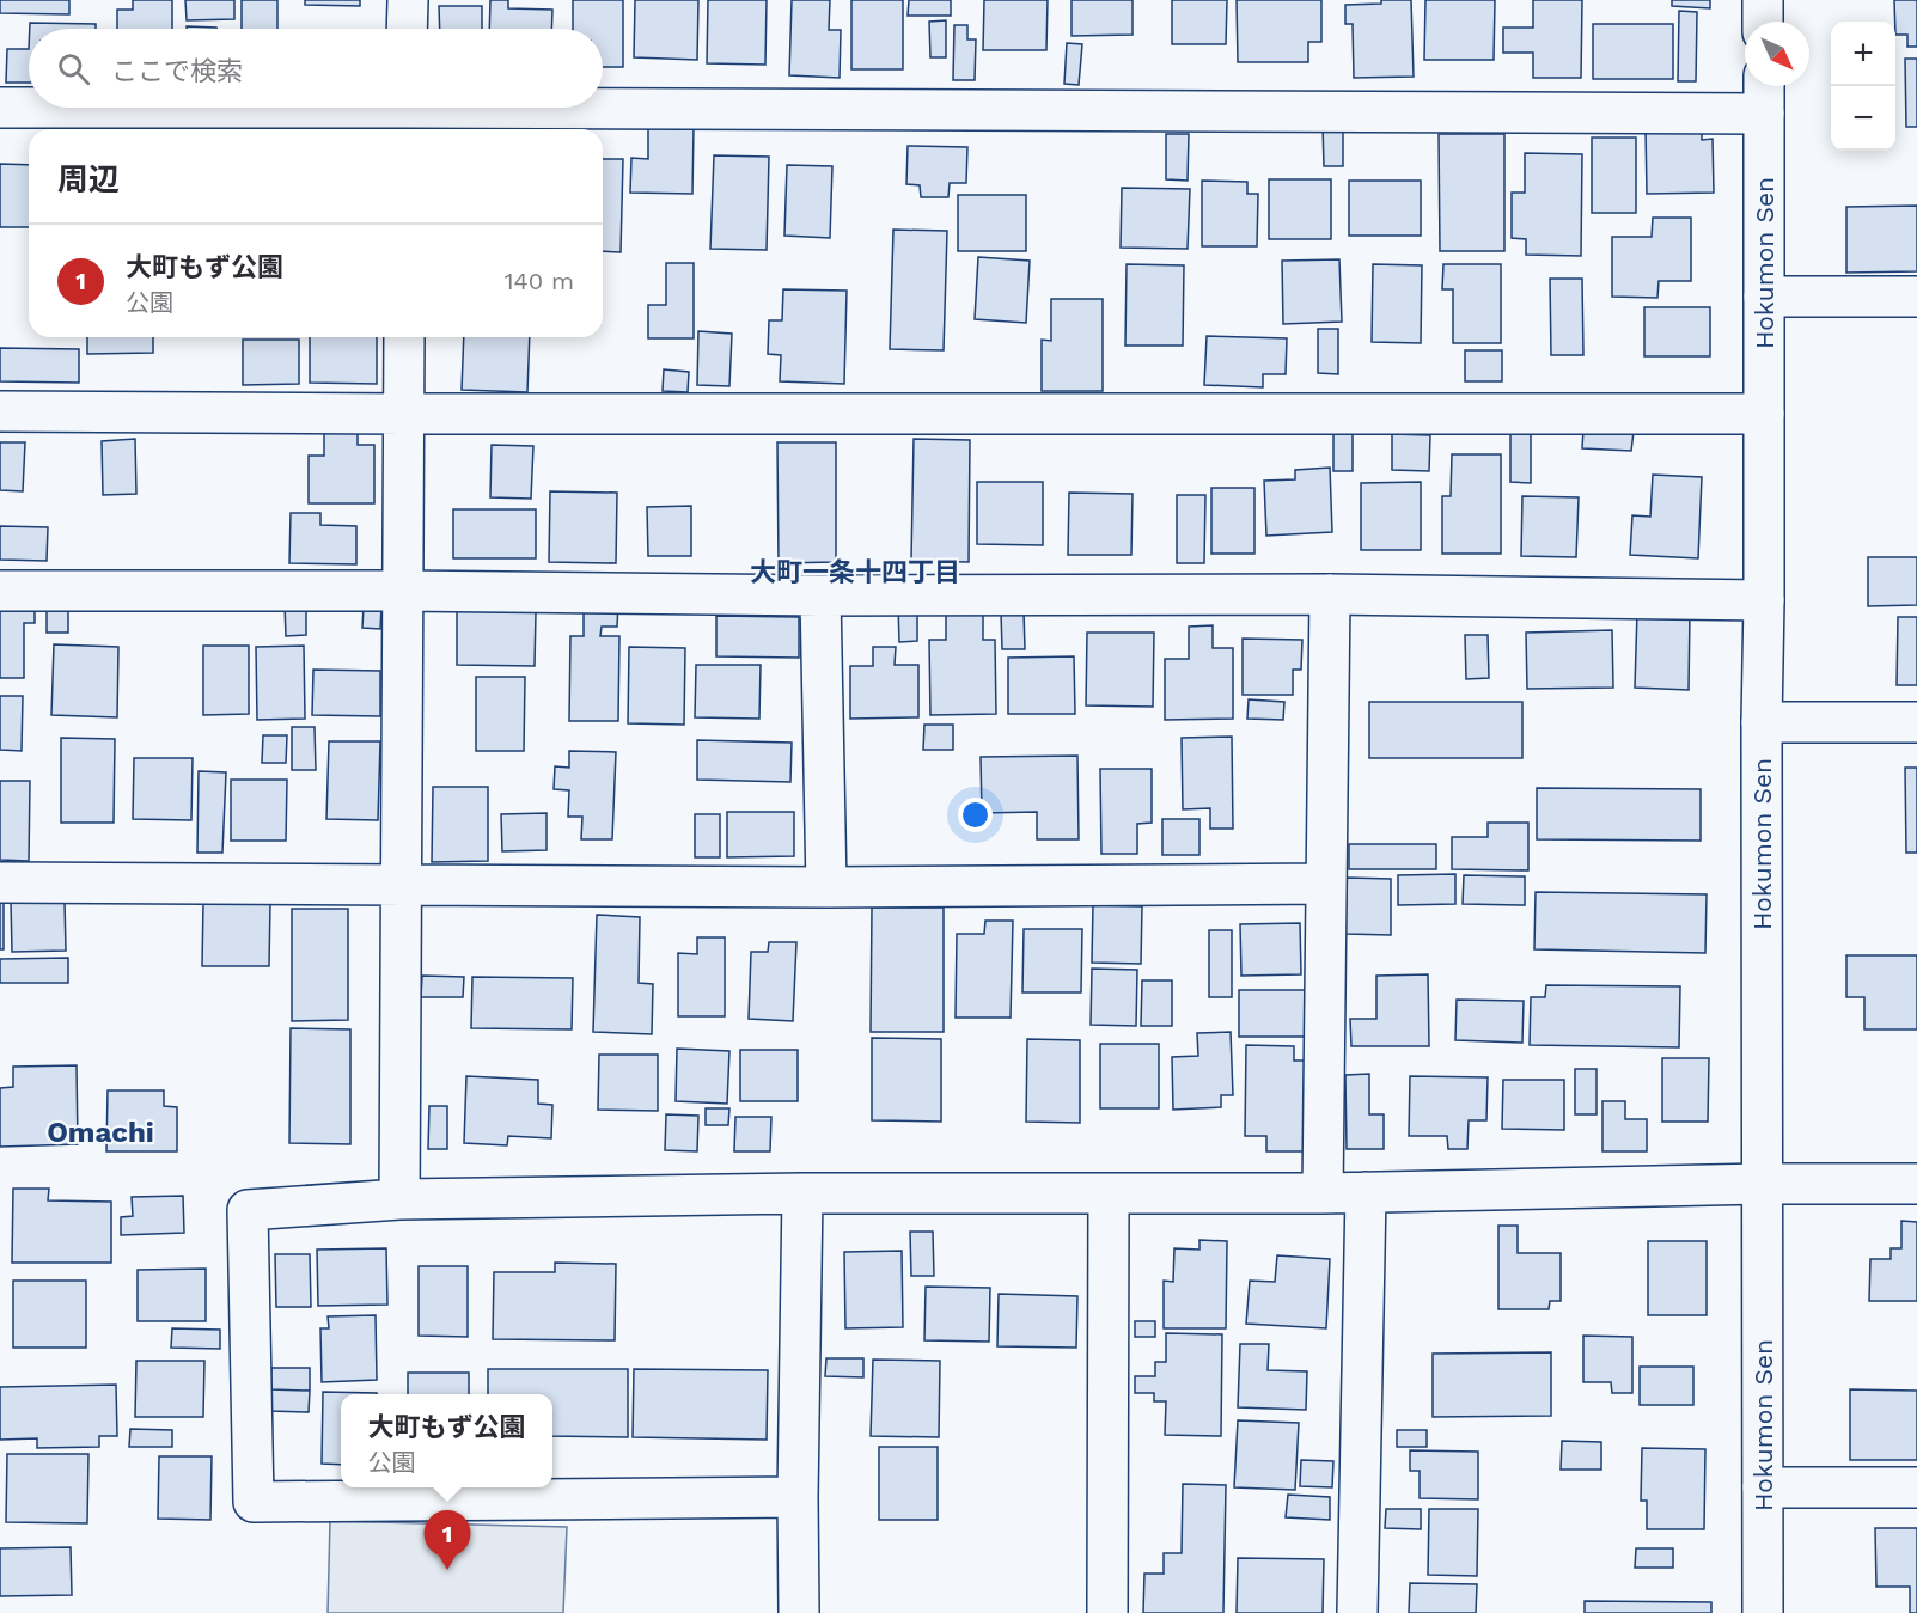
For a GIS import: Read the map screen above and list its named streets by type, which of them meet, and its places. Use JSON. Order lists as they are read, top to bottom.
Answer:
{
  "streets": {
    "street": ["Hokumon Sen"]
  },
  "districts": ["大町一条十四丁目", "Omachi"],
  "north": "bottom right",
  "page": {
    "map_buttons": ["+", "−"],
    "search": "ここで検索",
    "heading": "周辺",
    "list": [
      {
        "mark": "1",
        "name": "大町もず公園",
        "note": "公園",
        "value": "140 m"
      }
    ],
    "popup": ["大町もず公園", "公園"],
    "pins": "1"
  }
}
